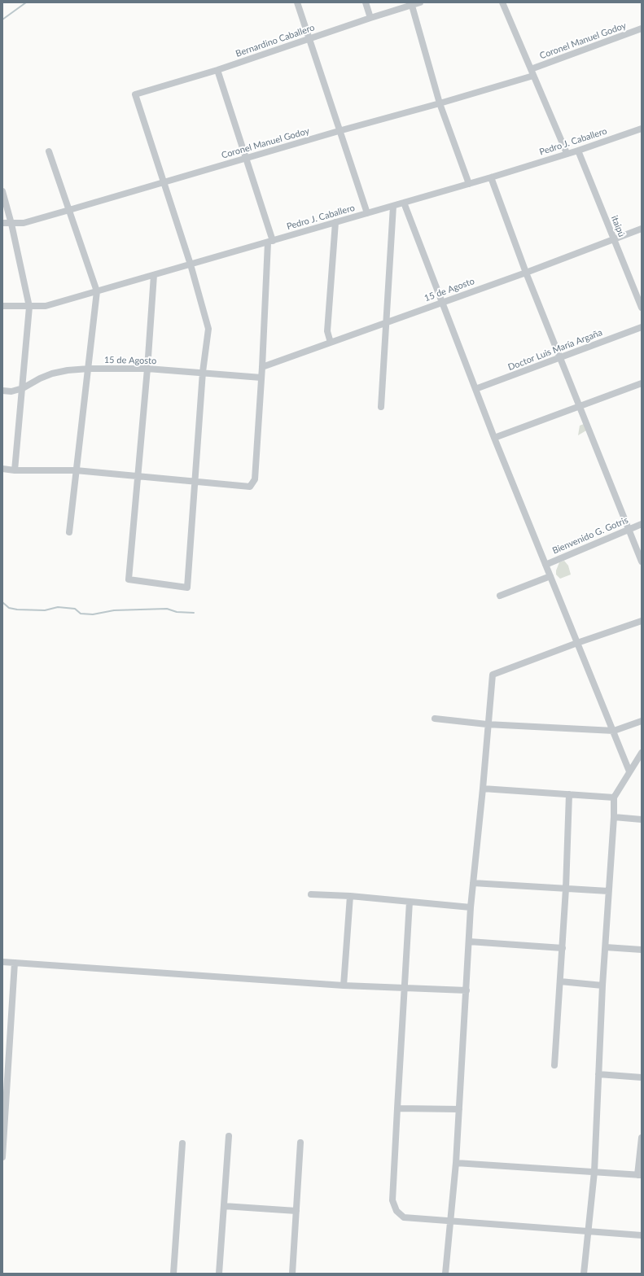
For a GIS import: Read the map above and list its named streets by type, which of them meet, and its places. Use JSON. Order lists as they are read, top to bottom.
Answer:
{
  "streets": {
    "street": [
      "Bernardino Caballero",
      "Coronel Manuel Godoy",
      "Pedro J. Caballero",
      "itaipú",
      "15 de Agosto",
      "Doctor Luis María Argaña",
      "Bienvenido G. Gotris"
    ]
  },
  "crossings": [
    ["Bernardino Caballero", "Coronel Manuel Godoy"],
    ["Pedro J. Caballero", "itaipú"],
    ["itaipú", "15 de Agosto"]
  ]
}
